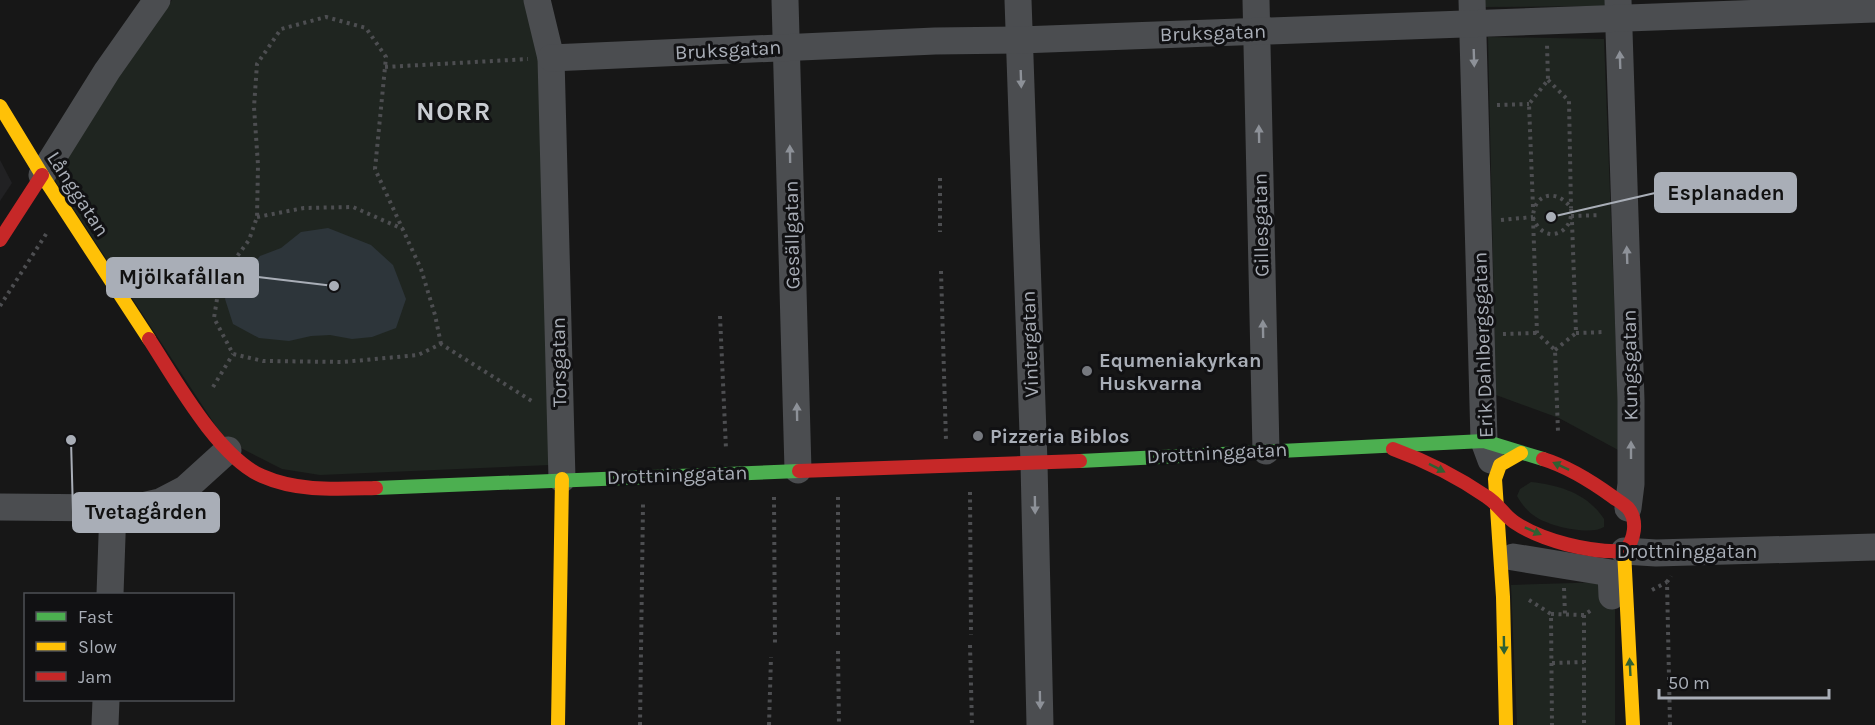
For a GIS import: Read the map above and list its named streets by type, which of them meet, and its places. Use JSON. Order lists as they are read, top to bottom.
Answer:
{
  "streets": {
    "street": [
      "Bruksgatan",
      "Långgatan",
      "Gillesgatan",
      "Gesällgatan",
      "Vintergatan",
      "Erik Dahlbergsgatan",
      "Torsgatan",
      "Kungsgatan",
      "Drottninggatan"
    ]
  },
  "crossings": [
    ["Bruksgatan", "Gillesgatan"],
    ["Bruksgatan", "Gesällgatan"],
    ["Bruksgatan", "Vintergatan"],
    ["Bruksgatan", "Erik Dahlbergsgatan"],
    ["Bruksgatan", "Torsgatan"],
    ["Bruksgatan", "Kungsgatan"],
    ["Långgatan", "Drottninggatan"],
    ["Gillesgatan", "Drottninggatan"],
    ["Gesällgatan", "Drottninggatan"],
    ["Vintergatan", "Drottninggatan"],
    ["Erik Dahlbergsgatan", "Drottninggatan"],
    ["Torsgatan", "Drottninggatan"],
    ["Kungsgatan", "Drottninggatan"]
  ],
  "one_way": [
    "Gillesgatan",
    "Gesällgatan",
    "Vintergatan",
    "Erik Dahlbergsgatan",
    "Kungsgatan"
  ],
  "districts": ["NORR"],
  "places": [
    "Esplanaden",
    "Mjölkafållan",
    "Equmeniakyrkan Huskvarna",
    "Pizzeria Biblos",
    "Tvetagården"
  ],
  "legend": ["Fast", "Slow", "Jam"],
  "scale_bar": "50 m"
}
